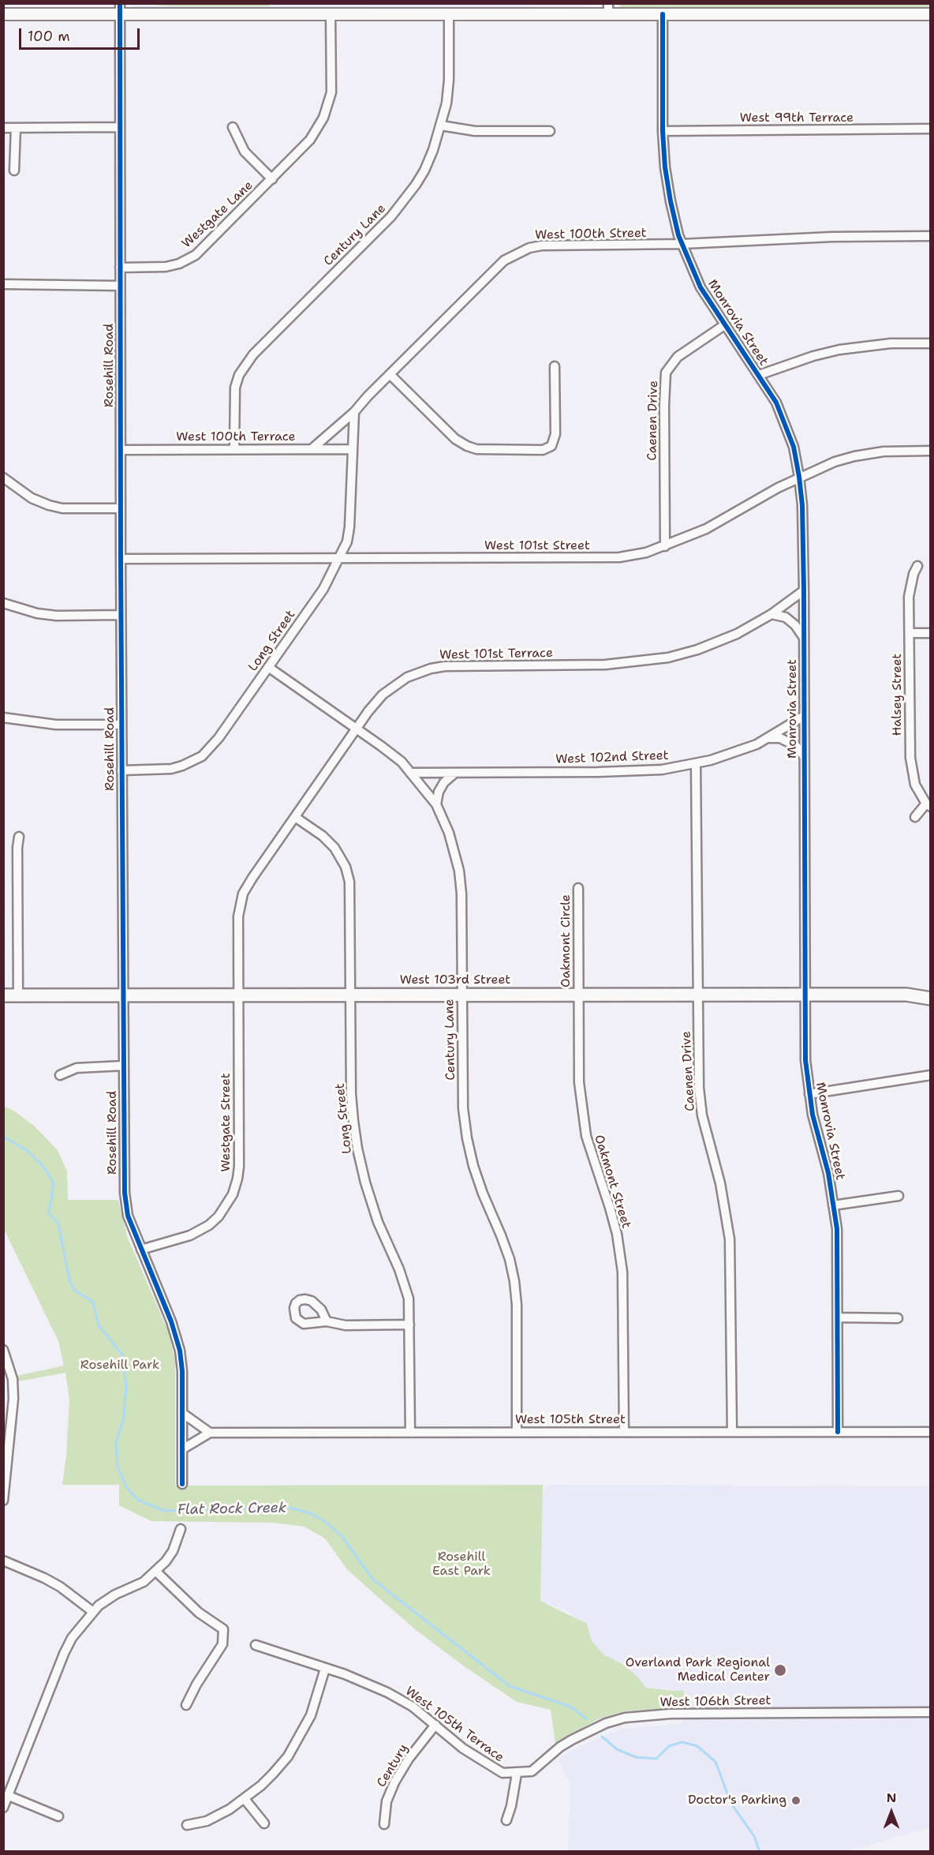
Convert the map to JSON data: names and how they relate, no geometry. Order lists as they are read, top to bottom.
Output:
{
  "streets": {
    "main road": ["West 103rd Street"],
    "street": [
      "West 99th Terrace",
      "Westgate Lane",
      "West 100th Street",
      "Century Lane",
      "Monrovia Street",
      "Rosehill Road",
      "Caenen Drive",
      "West 100th Terrace",
      "West 101st Street",
      "Long Street",
      "West 101st Terrace",
      "Halsey Street",
      "West 102nd Street",
      "Oakmont Circle",
      "Westgate Street",
      "Oakmont Street",
      "West 105th Street",
      "West 106th Street",
      "West 105th Terrace",
      "Century"
    ]
  },
  "crossings": [
    ["West 99th Terrace", "Monrovia Street"],
    ["Westgate Lane", "Rosehill Road"],
    ["West 100th Street", "Monrovia Street"],
    ["West 100th Street", "West 100th Terrace"],
    ["Century Lane", "West 100th Terrace"],
    ["Century Lane", "Long Street"],
    ["Century Lane", "West 101st Terrace"],
    ["Century Lane", "West 102nd Street"],
    ["Century Lane", "West 103rd Street"],
    ["Century Lane", "West 105th Street"],
    ["Monrovia Street", "Caenen Drive"],
    ["Monrovia Street", "West 101st Street"],
    ["Monrovia Street", "West 101st Terrace"],
    ["Monrovia Street", "West 102nd Street"],
    ["Monrovia Street", "West 103rd Street"],
    ["Monrovia Street", "West 105th Street"],
    ["Rosehill Road", "West 100th Terrace"],
    ["Rosehill Road", "West 101st Street"],
    ["Rosehill Road", "Long Street"],
    ["Rosehill Road", "West 103rd Street"],
    ["Rosehill Road", "Westgate Street"],
    ["Caenen Drive", "West 101st Street"],
    ["Caenen Drive", "West 102nd Street"],
    ["Caenen Drive", "West 103rd Street"],
    ["Caenen Drive", "West 105th Street"],
    ["West 100th Terrace", "Long Street"],
    ["West 101st Street", "Long Street"],
    ["Long Street", "West 101st Terrace"],
    ["Long Street", "West 103rd Street"],
    ["Long Street", "West 105th Street"],
    ["West 101st Terrace", "West 103rd Street"],
    ["West 101st Terrace", "Westgate Street"],
    ["Oakmont Circle", "West 103rd Street"],
    ["Oakmont Circle", "Oakmont Street"],
    ["West 103rd Street", "Westgate Street"],
    ["West 103rd Street", "Oakmont Street"],
    ["Oakmont Street", "West 105th Street"],
    ["West 106th Street", "West 105th Terrace"],
    ["West 105th Terrace", "Century"]
  ],
  "water": ["Flat Rock Creek"],
  "parks": ["Rosehill Park", "Rosehill East Park"],
  "places": ["Overland Park Regional Medical Center", "Doctor's Parking"],
  "scale_bar": "100 m",
  "north": "top"
}
